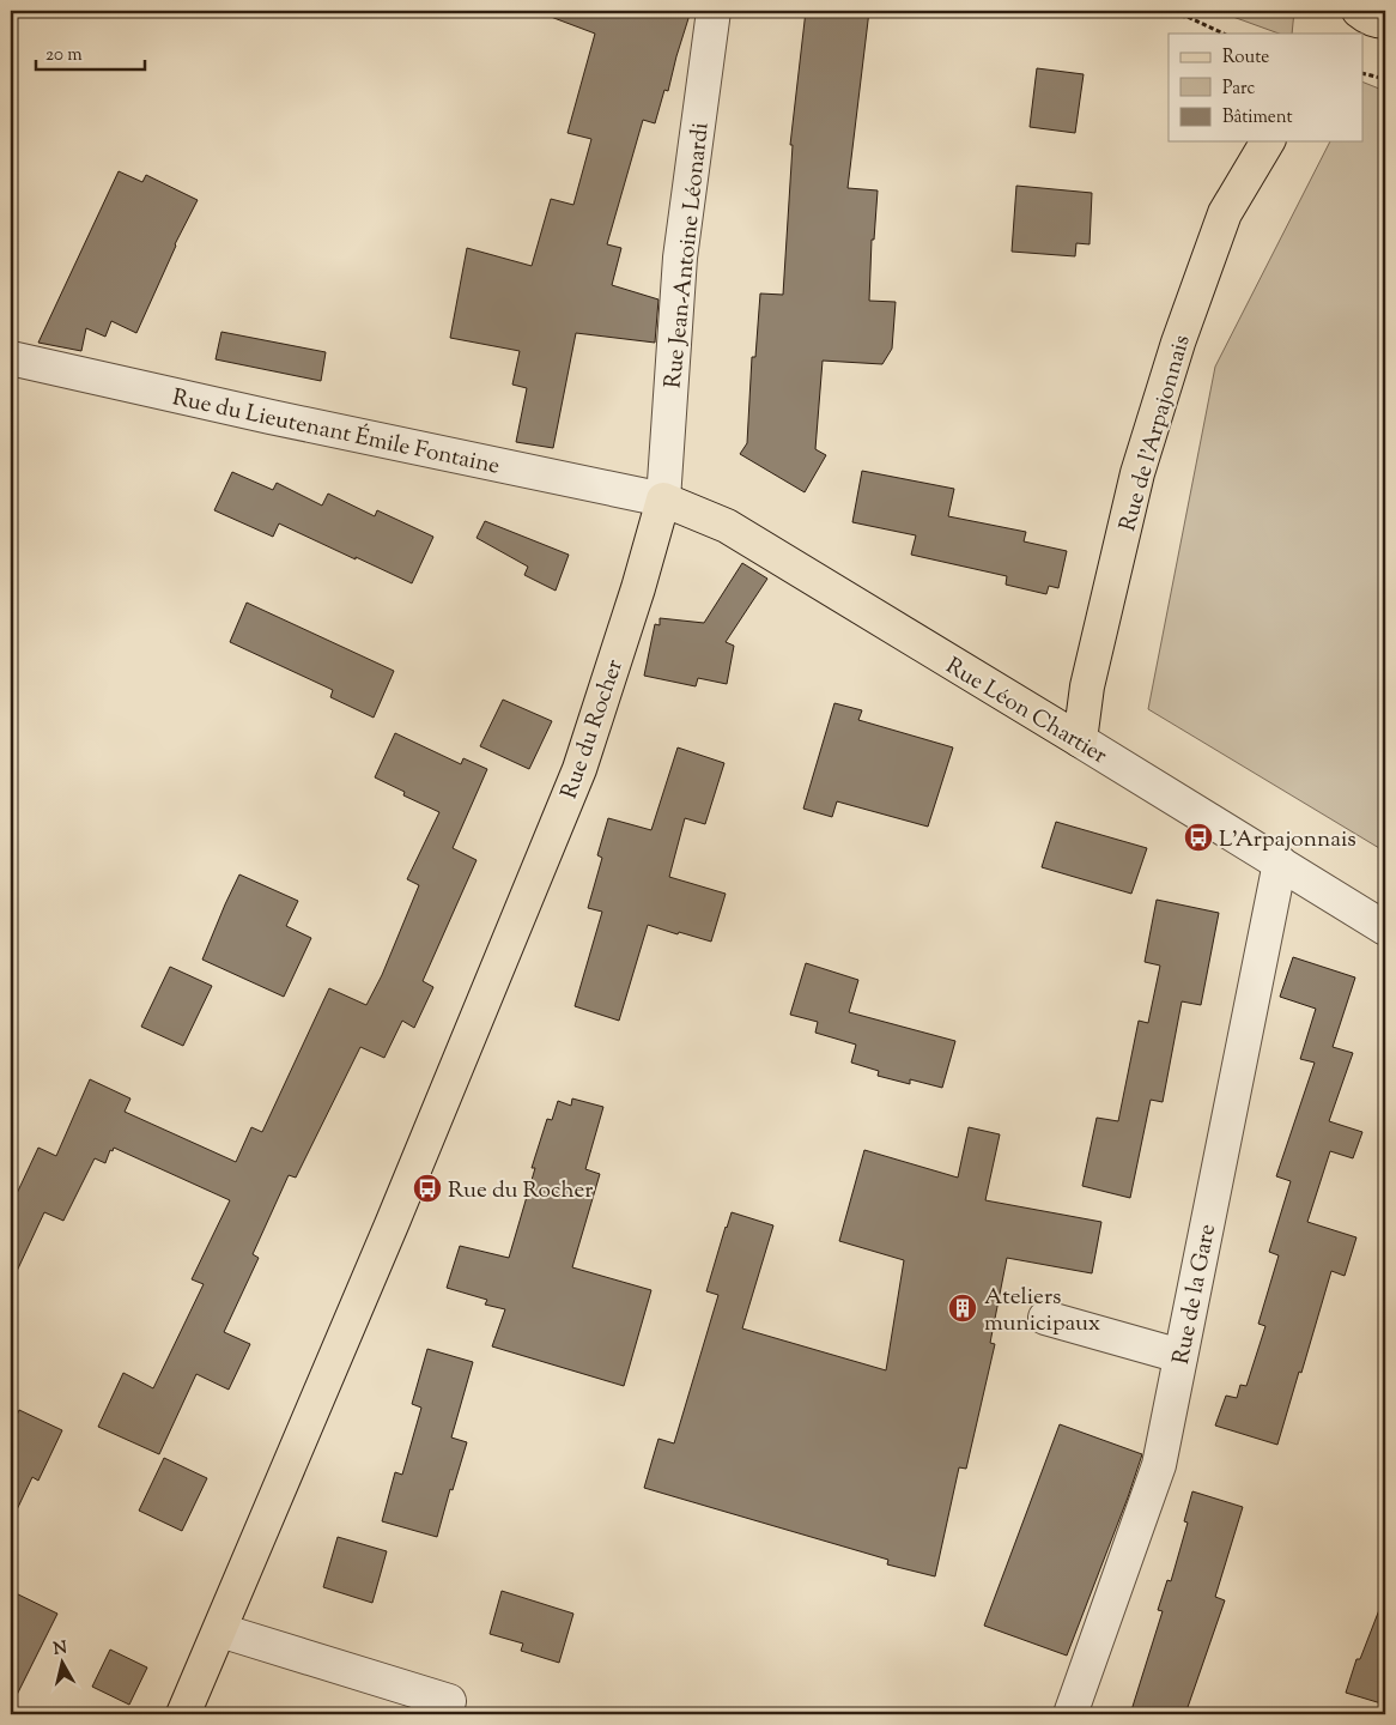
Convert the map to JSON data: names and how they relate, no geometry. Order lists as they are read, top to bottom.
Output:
{
  "streets": {
    "main road": ["Rue de l'Arpajonnais", "Rue Léon Chartier", "Rue du Rocher"],
    "street": ["Rue Jean-Antoine Léonardi", "Rue du Lieutenant Émile Fontaine", "Rue de la Gare"]
  },
  "crossings": [
    ["Rue Jean-Antoine Léonardi", "Rue du Lieutenant Émile Fontaine"],
    ["Rue Jean-Antoine Léonardi", "Rue Léon Chartier"],
    ["Rue Jean-Antoine Léonardi", "Rue du Rocher"],
    ["Rue du Lieutenant Émile Fontaine", "Rue Léon Chartier"],
    ["Rue du Lieutenant Émile Fontaine", "Rue du Rocher"],
    ["Rue de l'Arpajonnais", "Rue Léon Chartier"],
    ["Rue Léon Chartier", "Rue du Rocher"],
    ["Rue Léon Chartier", "Rue de la Gare"]
  ],
  "places": {
    "bus stop": ["L'Arpajonnais", "Rue du Rocher"],
    "building": ["Ateliers municipaux"]
  },
  "legend": ["Route", "Parc", "Bâtiment"],
  "scale_bar": "20 m",
  "north": "top"
}
